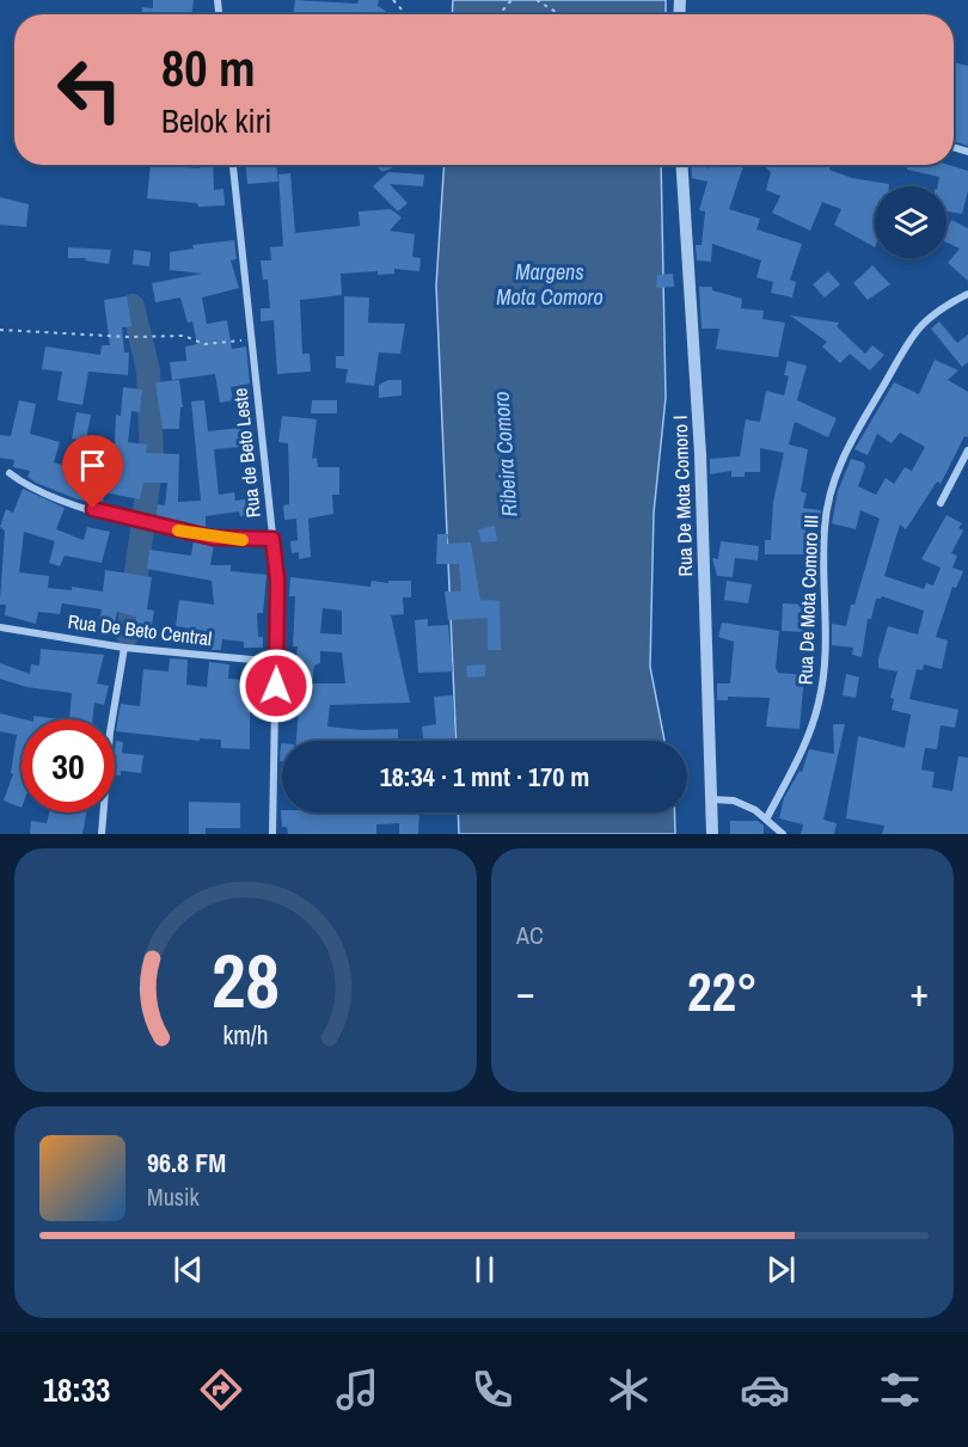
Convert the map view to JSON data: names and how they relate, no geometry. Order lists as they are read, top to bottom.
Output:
{
  "streets": {
    "street": [
      "Rua de Beto Leste",
      "Rua De Mota Comoro I",
      "Rua De Mota Comoro III",
      "Rua De Beto Central"
    ]
  },
  "crossings": [
    ["Rua de Beto Leste", "Rua De Beto Central"]
  ],
  "water": ["Margens Mota Comoro", "Ribeira Comoro"],
  "page": {
    "turn": ["80 m", "Belok kiri"],
    "limit": "30",
    "trip": "18:34 · 1 mnt · 170 m",
    "tile": "AC",
    "heat": ["−", "22°", "+"],
    "song": ["96.8 FM", "Musik"],
    "tabs": "18:33",
    "gauge": ["28", "km/h"]
  }
}
